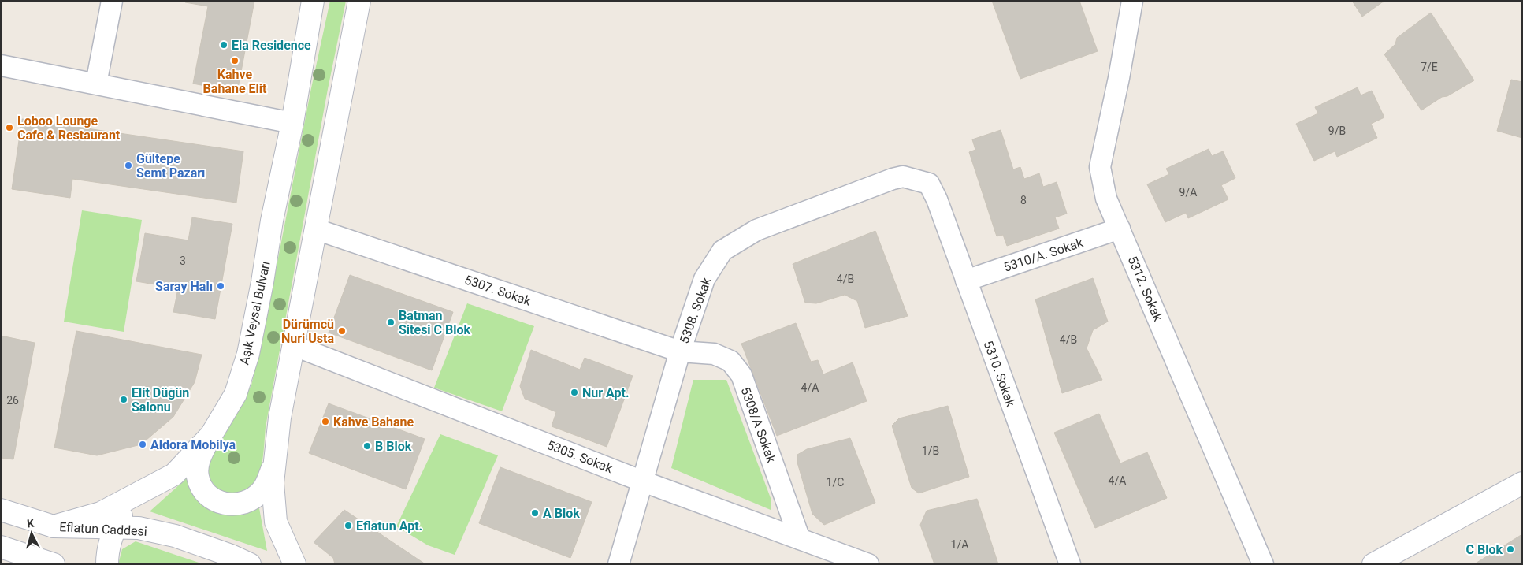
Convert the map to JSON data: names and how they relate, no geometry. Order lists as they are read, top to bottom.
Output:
{
  "streets": {
    "main road": ["Aşık Veysal Bulvarı", "Eflatun Caddesi"],
    "street": [
      "5310/A. Sokak",
      "5312. Sokak",
      "5307. Sokak",
      "5308. Sokak",
      "5310. Sokak",
      "5308/A Sokak",
      "5305. Sokak"
    ]
  },
  "crossings": [
    ["5310/A. Sokak", "5312. Sokak"],
    ["5310/A. Sokak", "5310. Sokak"],
    ["5307. Sokak", "5308. Sokak"],
    ["5307. Sokak", "5308/A Sokak"],
    ["5308. Sokak", "5310. Sokak"],
    ["5308. Sokak", "5308/A Sokak"],
    ["5308. Sokak", "5305. Sokak"],
    ["Aşık Veysal Bulvarı", "Eflatun Caddesi"],
    ["5308/A Sokak", "5305. Sokak"]
  ],
  "places": [
    "Ela Residence",
    "Kahve Bahane Elit",
    "Loboo Lounge Cafe & Restaurant",
    "Gültepe Semt Pazarı",
    "Saray Halı",
    "Batman Sitesi C Blok",
    "Dürümcü Nuri Usta",
    "Nur Apt.",
    "Elit Düğün Salonu",
    "Kahve Bahane",
    "Aldora Mobilya",
    "B Blok",
    "A Blok",
    "Eflatun Apt.",
    "C Blok"
  ],
  "house_numbers": [
    "7/E",
    "9/B",
    "9/A",
    "8",
    "3",
    "4/B",
    "4/B",
    "4/A",
    "26",
    "1/B",
    "4/A",
    "1/C",
    "1/A"
  ],
  "north": "top"
}
